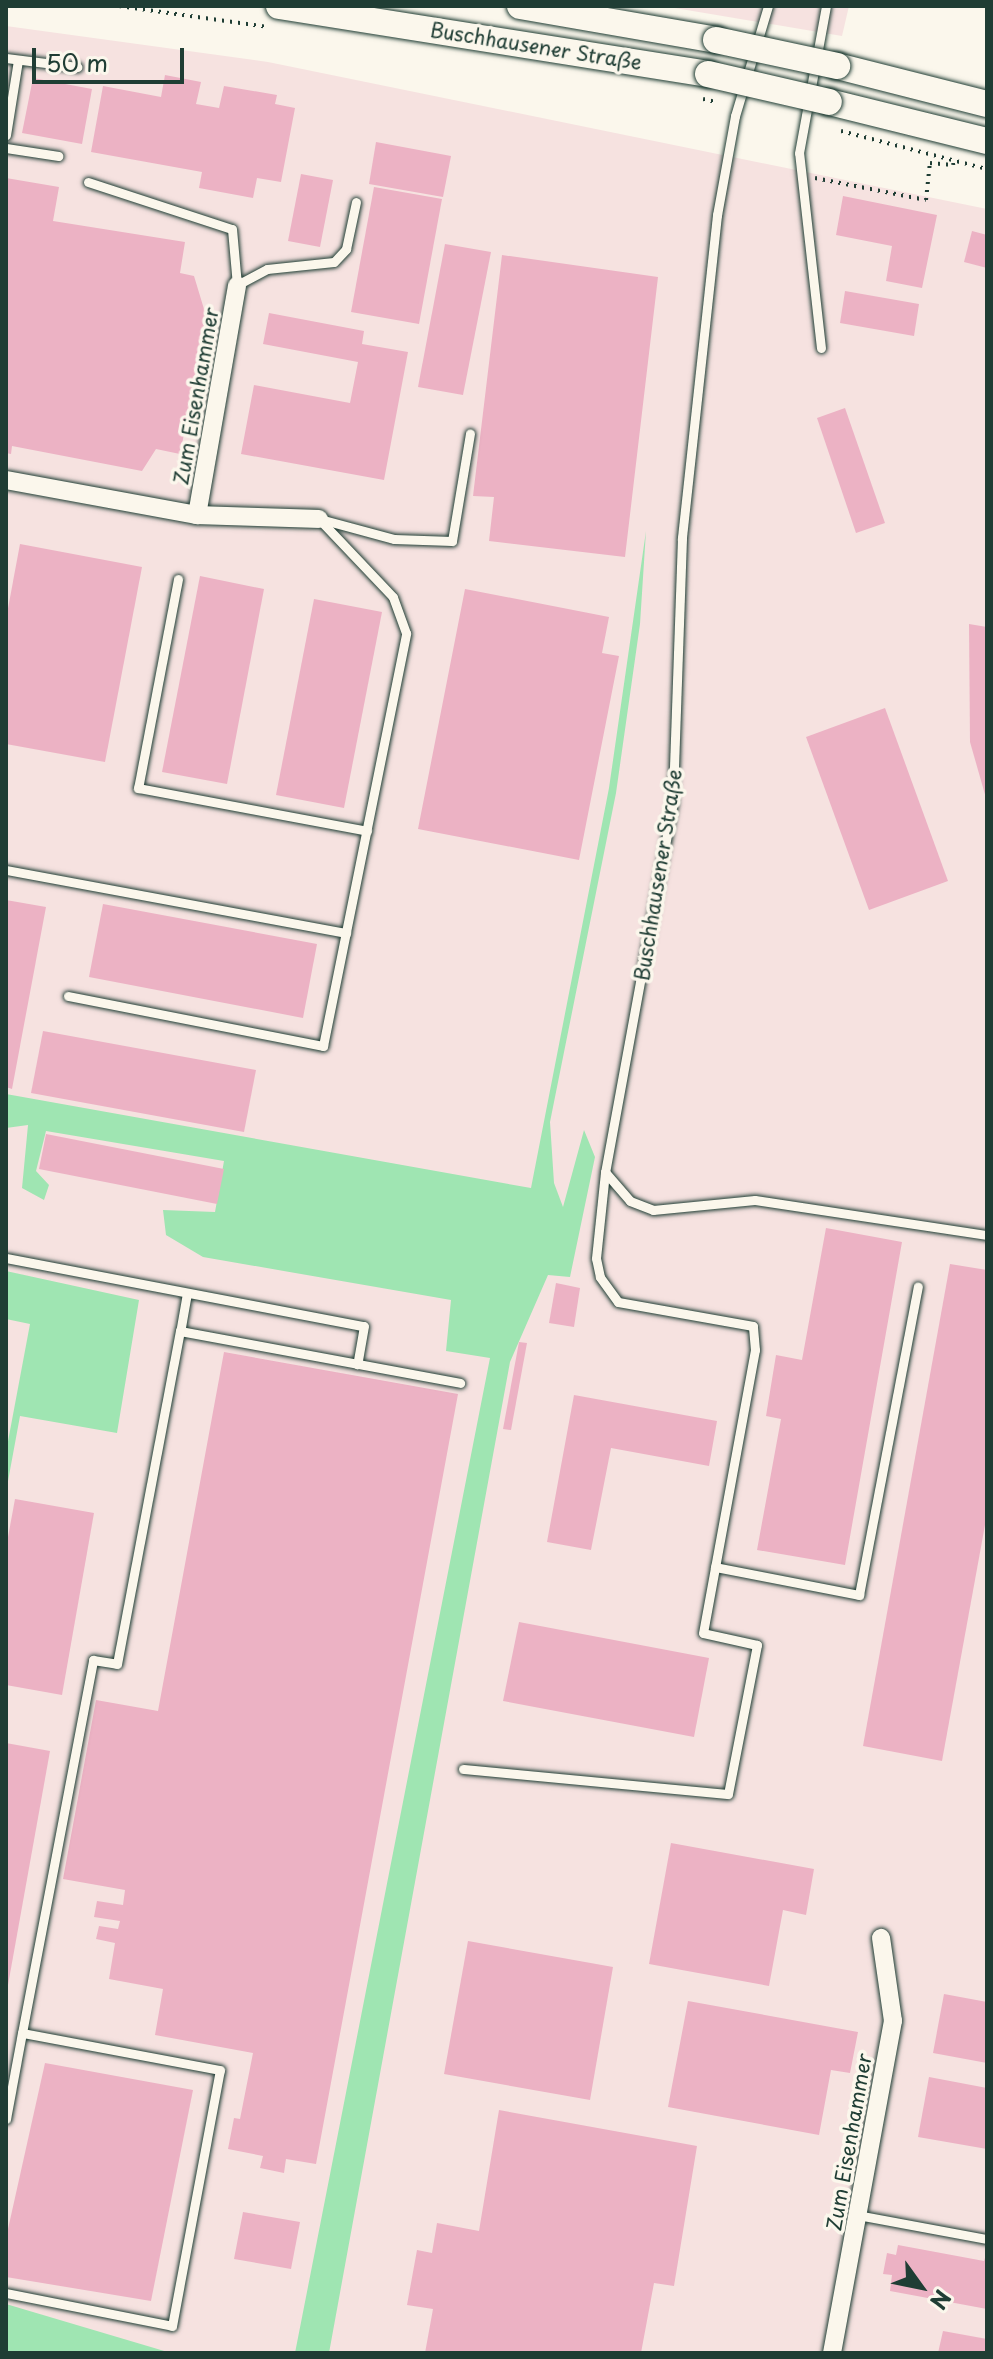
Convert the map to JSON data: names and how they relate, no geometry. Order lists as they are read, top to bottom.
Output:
{
  "streets": {
    "main road": ["Buschhausener Straße"],
    "street": ["Zum Eisenhammer"]
  },
  "scale_bar": "50 m",
  "north": "bottom right"
}
